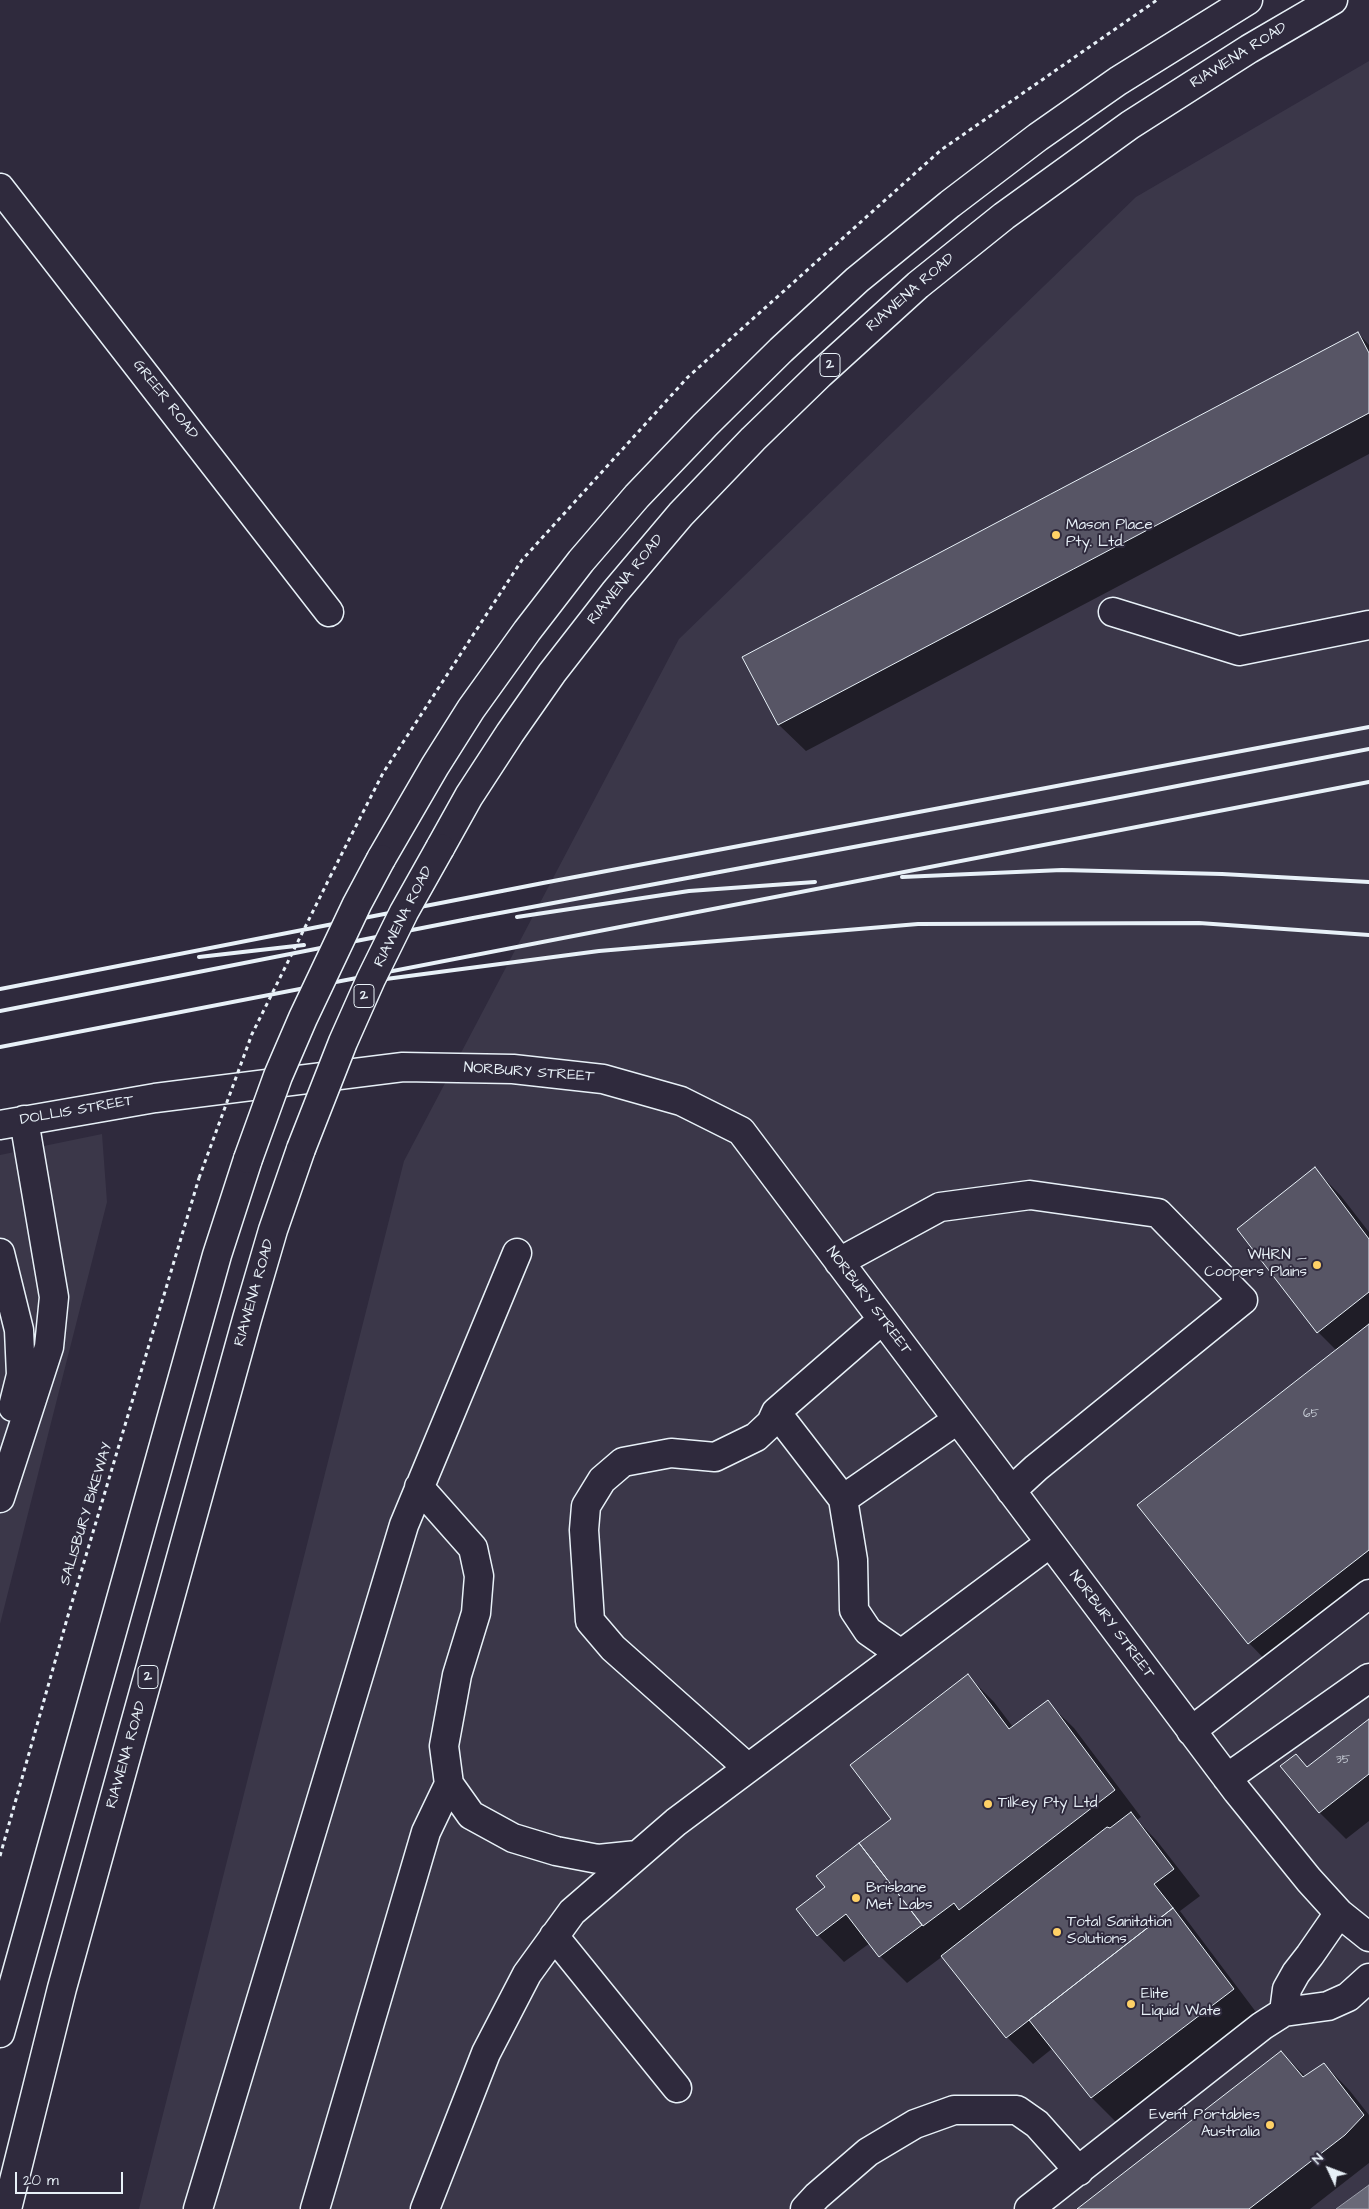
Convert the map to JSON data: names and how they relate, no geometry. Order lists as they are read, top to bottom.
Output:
{
  "streets": {
    "main road": [
      "RIAWENA ROAD",
      "2",
      "GREER ROAD",
      "NORBURY STREET",
      "DOLLIS STREET"
    ],
    "path": ["SALISBURY BIKEWAY"]
  },
  "crossings": [
    ["NORBURY STREET", "DOLLIS STREET"]
  ],
  "places": [
    "Mason Place Pty. Ltd.",
    "WHRN _ Coopers Plains",
    "Tilkey Pty Ltd",
    "Brisbane Met Labs",
    "Total Sanitation Solutions",
    "Elite Liquid Wate",
    "Event Portables Australia"
  ],
  "house_numbers": ["65", "35"],
  "scale_bar": "20 m",
  "north": "top left"
}
